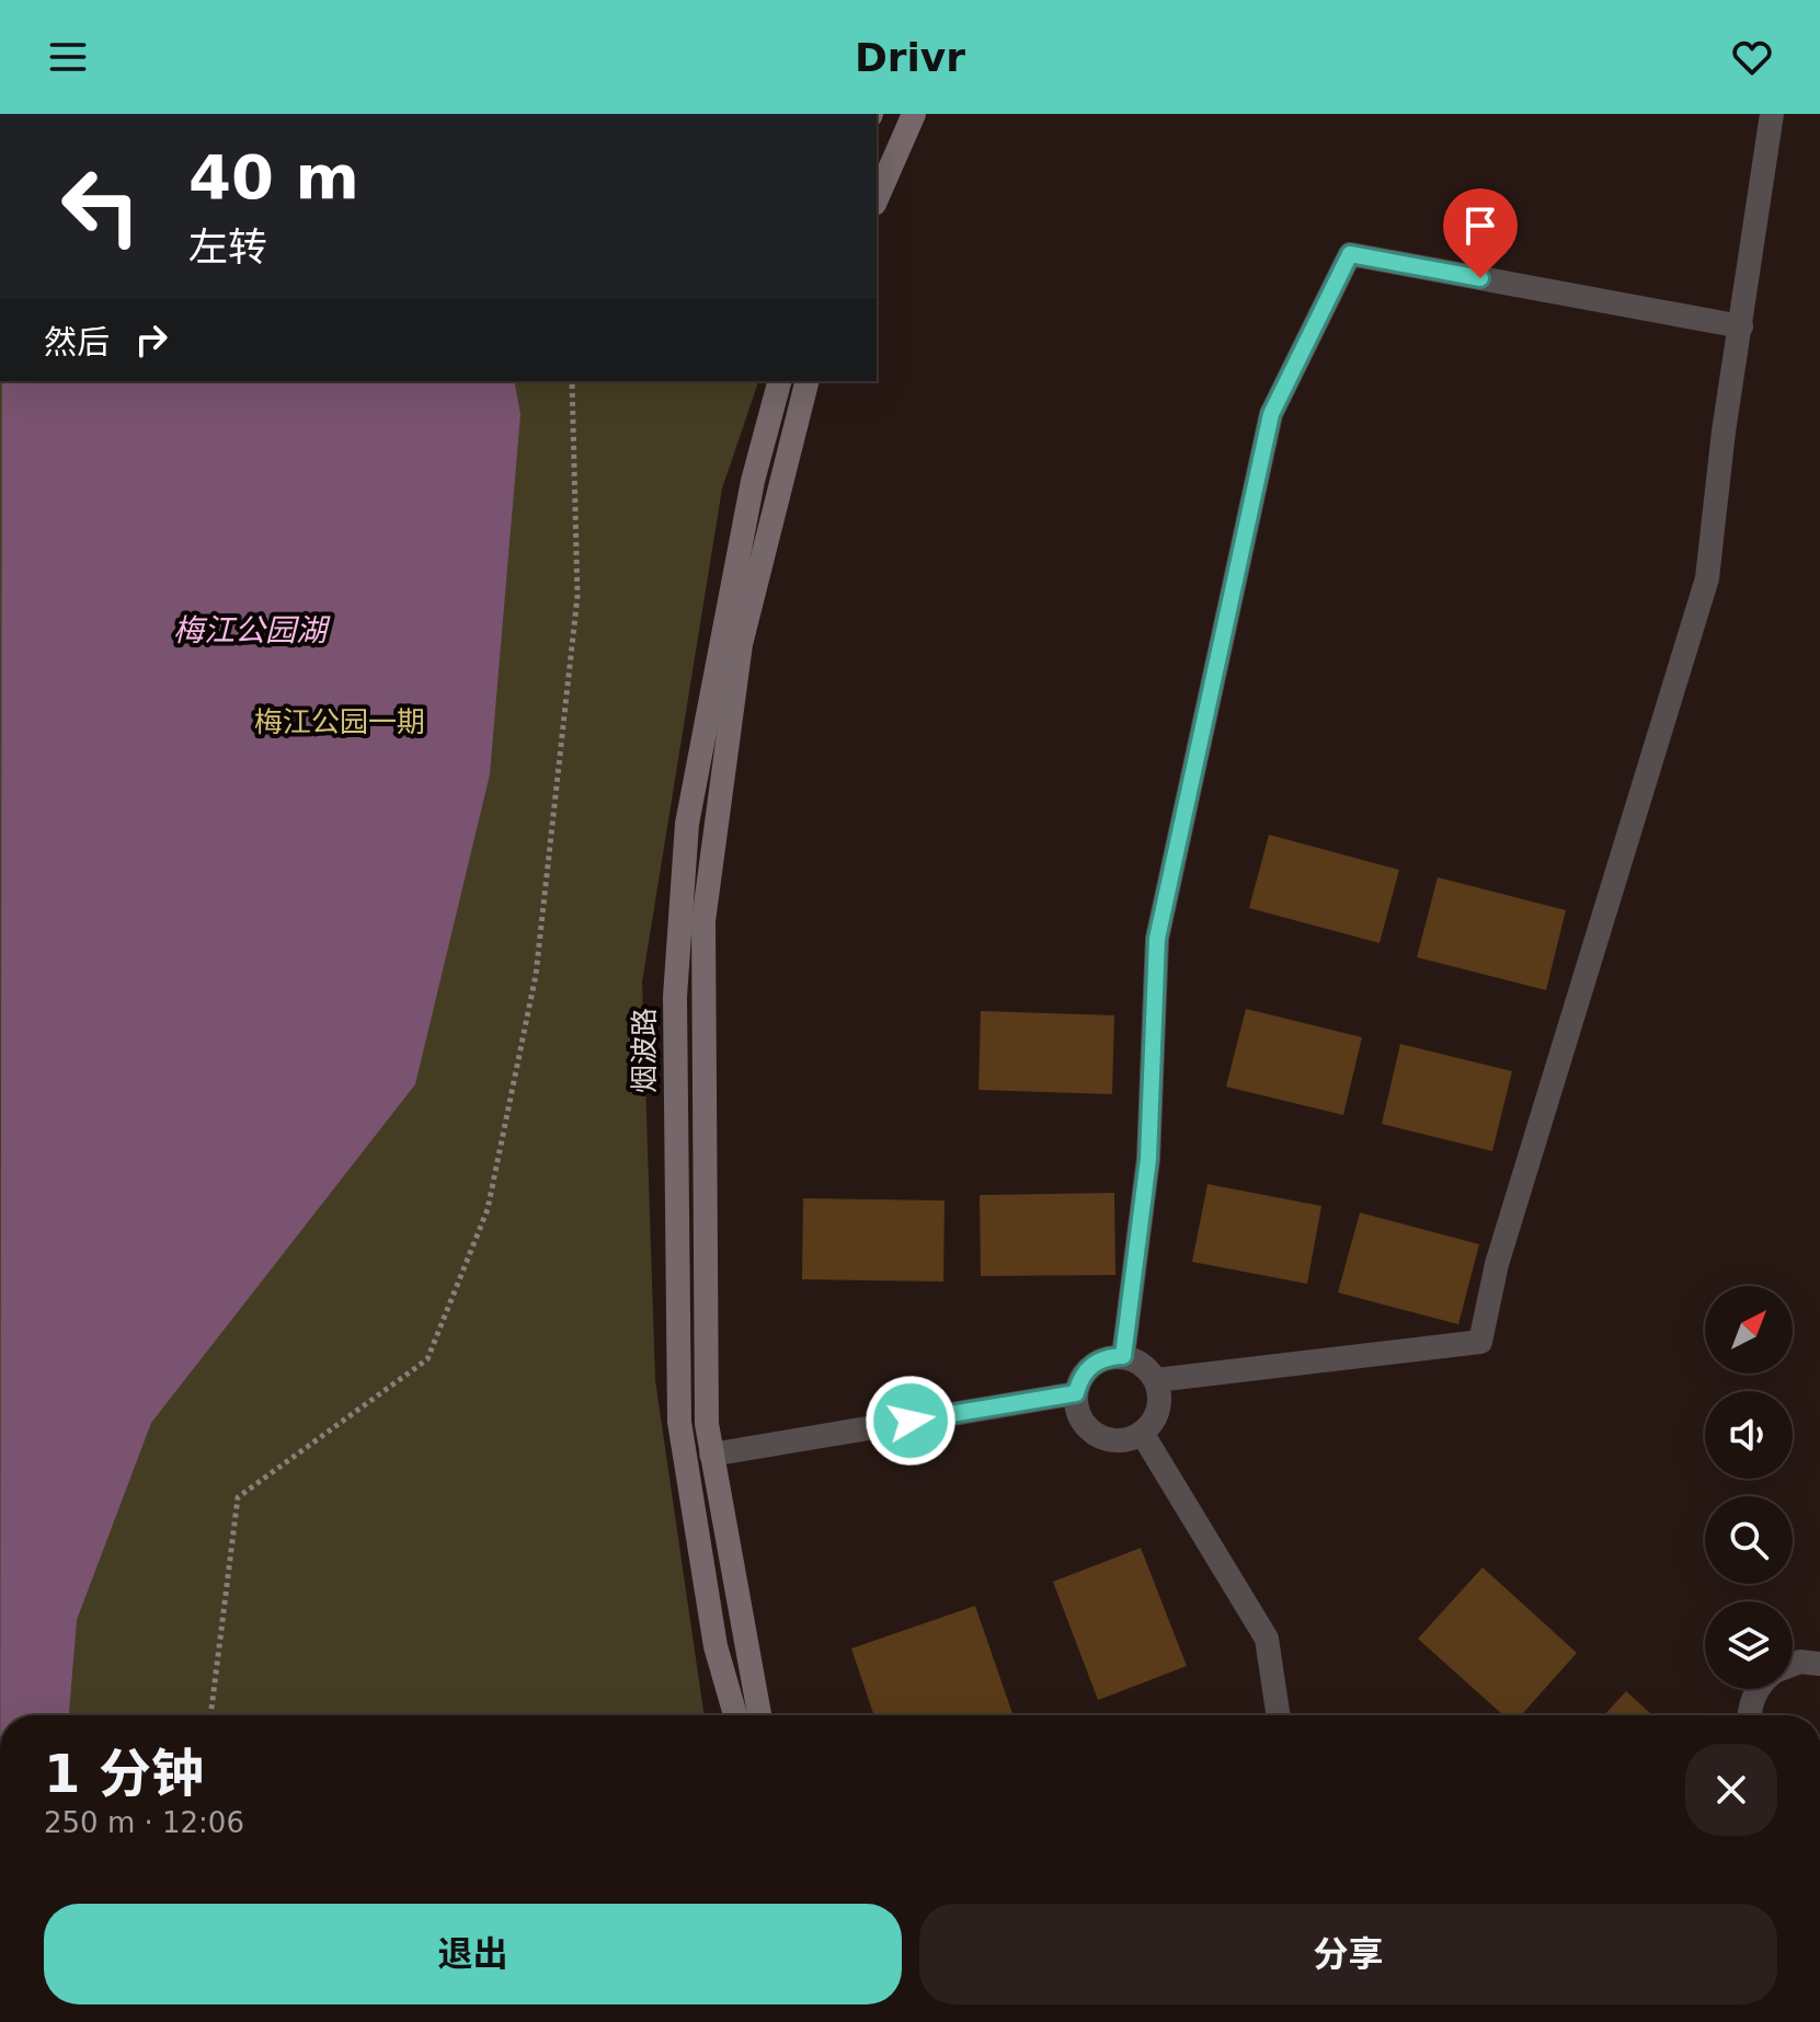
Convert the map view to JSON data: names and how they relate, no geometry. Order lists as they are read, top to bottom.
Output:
{
  "streets": {
    "main road": ["烟波路"]
  },
  "water": ["梅江公园湖"],
  "parks": ["梅江公园一期"],
  "north": "top right",
  "page": {
    "header": "Drivr",
    "turn": ["40 m", "左转"],
    "then": "然后",
    "heading": ["1 分钟", "250 m · 12:06"],
    "buttons": ["退出", "分享"]
  }
}
